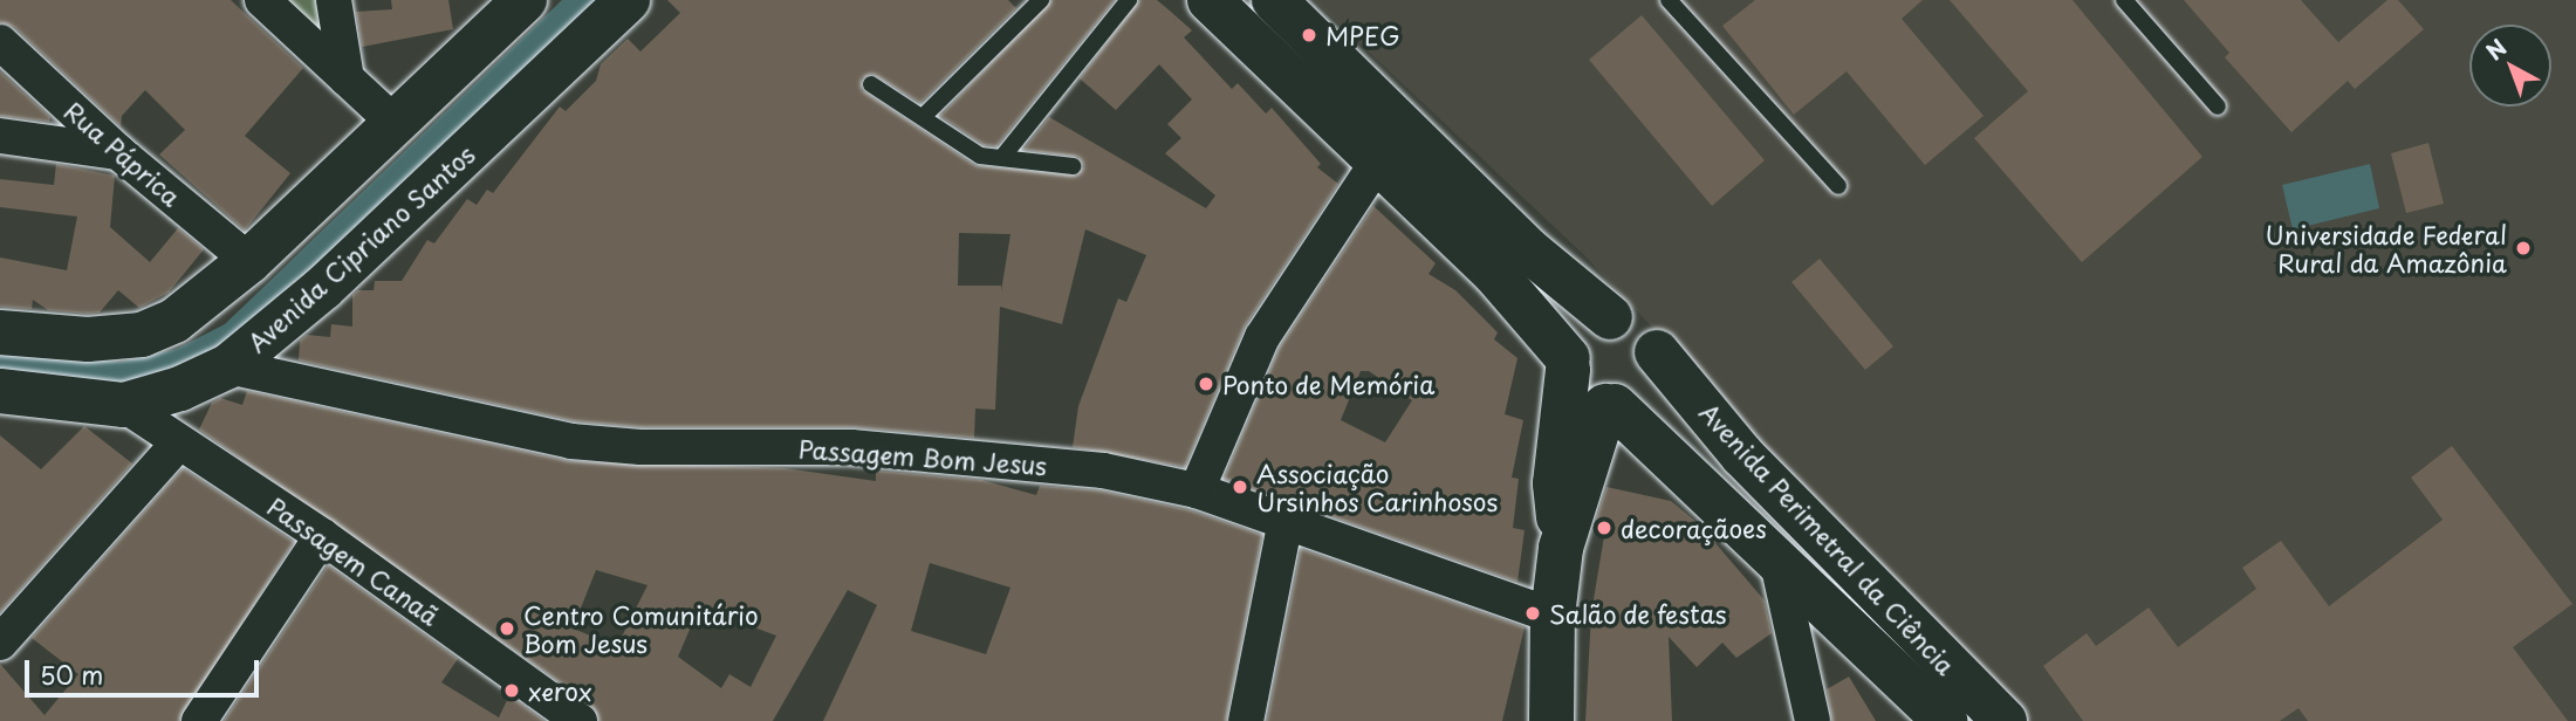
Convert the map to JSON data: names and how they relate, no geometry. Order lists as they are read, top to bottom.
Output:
{
  "streets": {
    "main road": ["Avenida Cipriano Santos", "Avenida Perimetral da Ciência"],
    "street": ["Rua Páprica", "Passagem Bom Jesus", "Passagem Canaã"]
  },
  "crossings": [
    ["Avenida Cipriano Santos", "Passagem Bom Jesus"],
    ["Avenida Cipriano Santos", "Passagem Canaã"]
  ],
  "places": [
    "MPEG",
    "Universidade Federal Rural da Amazônia",
    "Ponto de Memória",
    "Associação Ursinhos Carinhosos",
    "decoraçãoes",
    "Salão de festas",
    "Centro Comunitário Bom Jesus",
    "xerox"
  ],
  "scale_bar": "50 m",
  "north": "top left"
}
